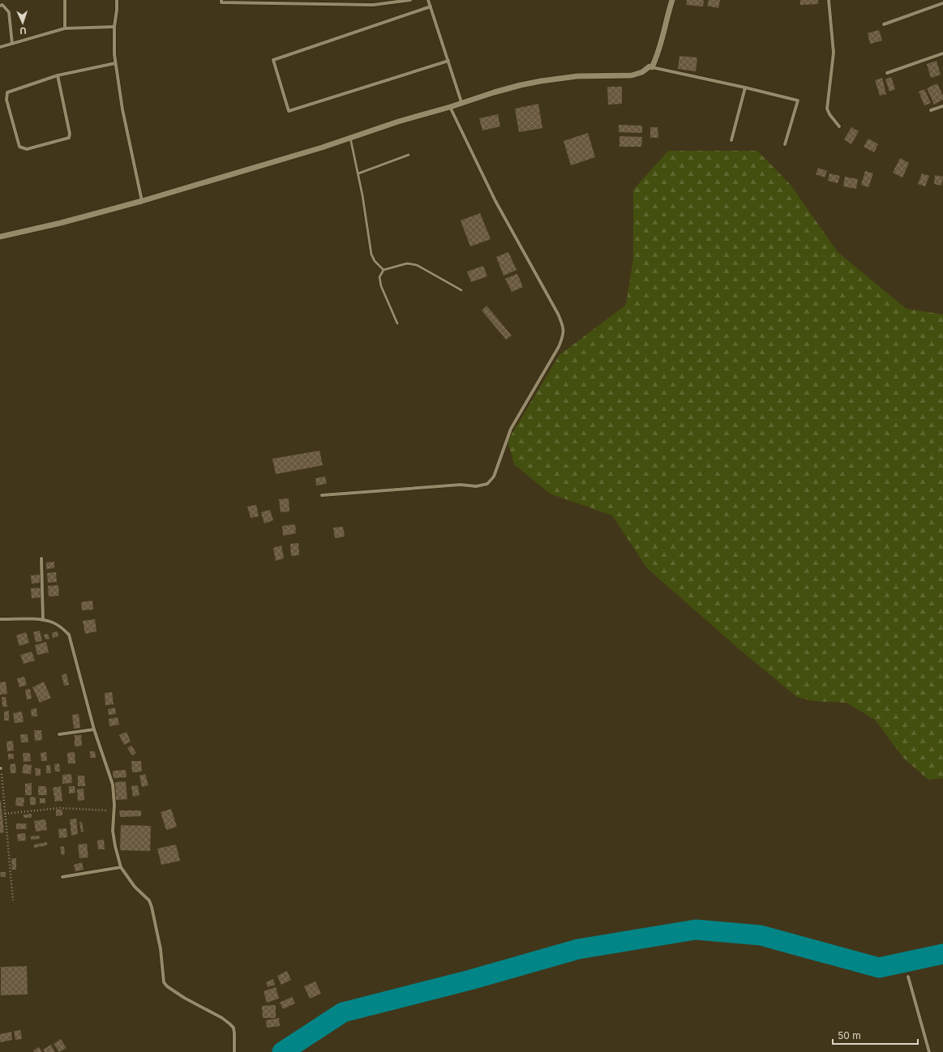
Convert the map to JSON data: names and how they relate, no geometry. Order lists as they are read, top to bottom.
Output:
{
  "scale_bar": "50 m",
  "north": "bottom"
}
